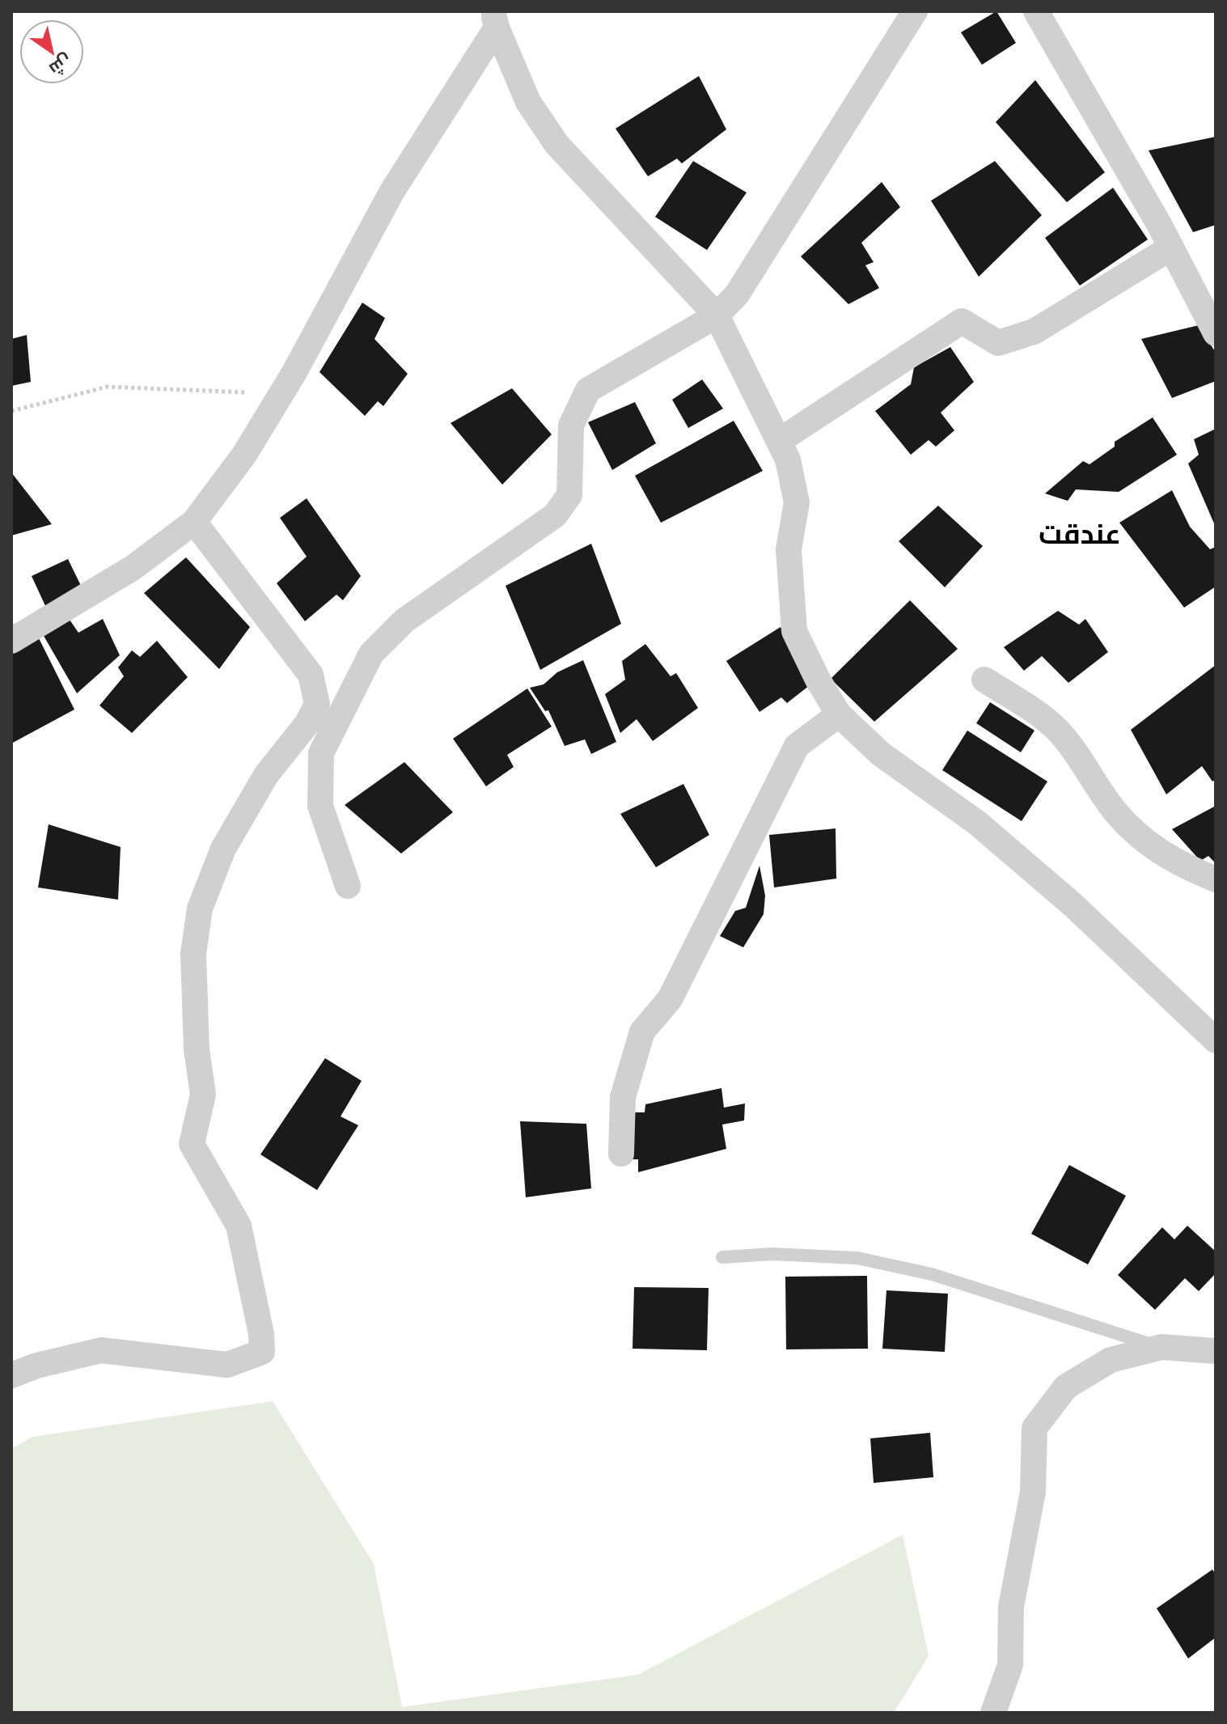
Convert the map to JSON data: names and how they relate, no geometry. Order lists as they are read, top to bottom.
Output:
{
  "districts": ["عندقت"],
  "north": "bottom right"
}
